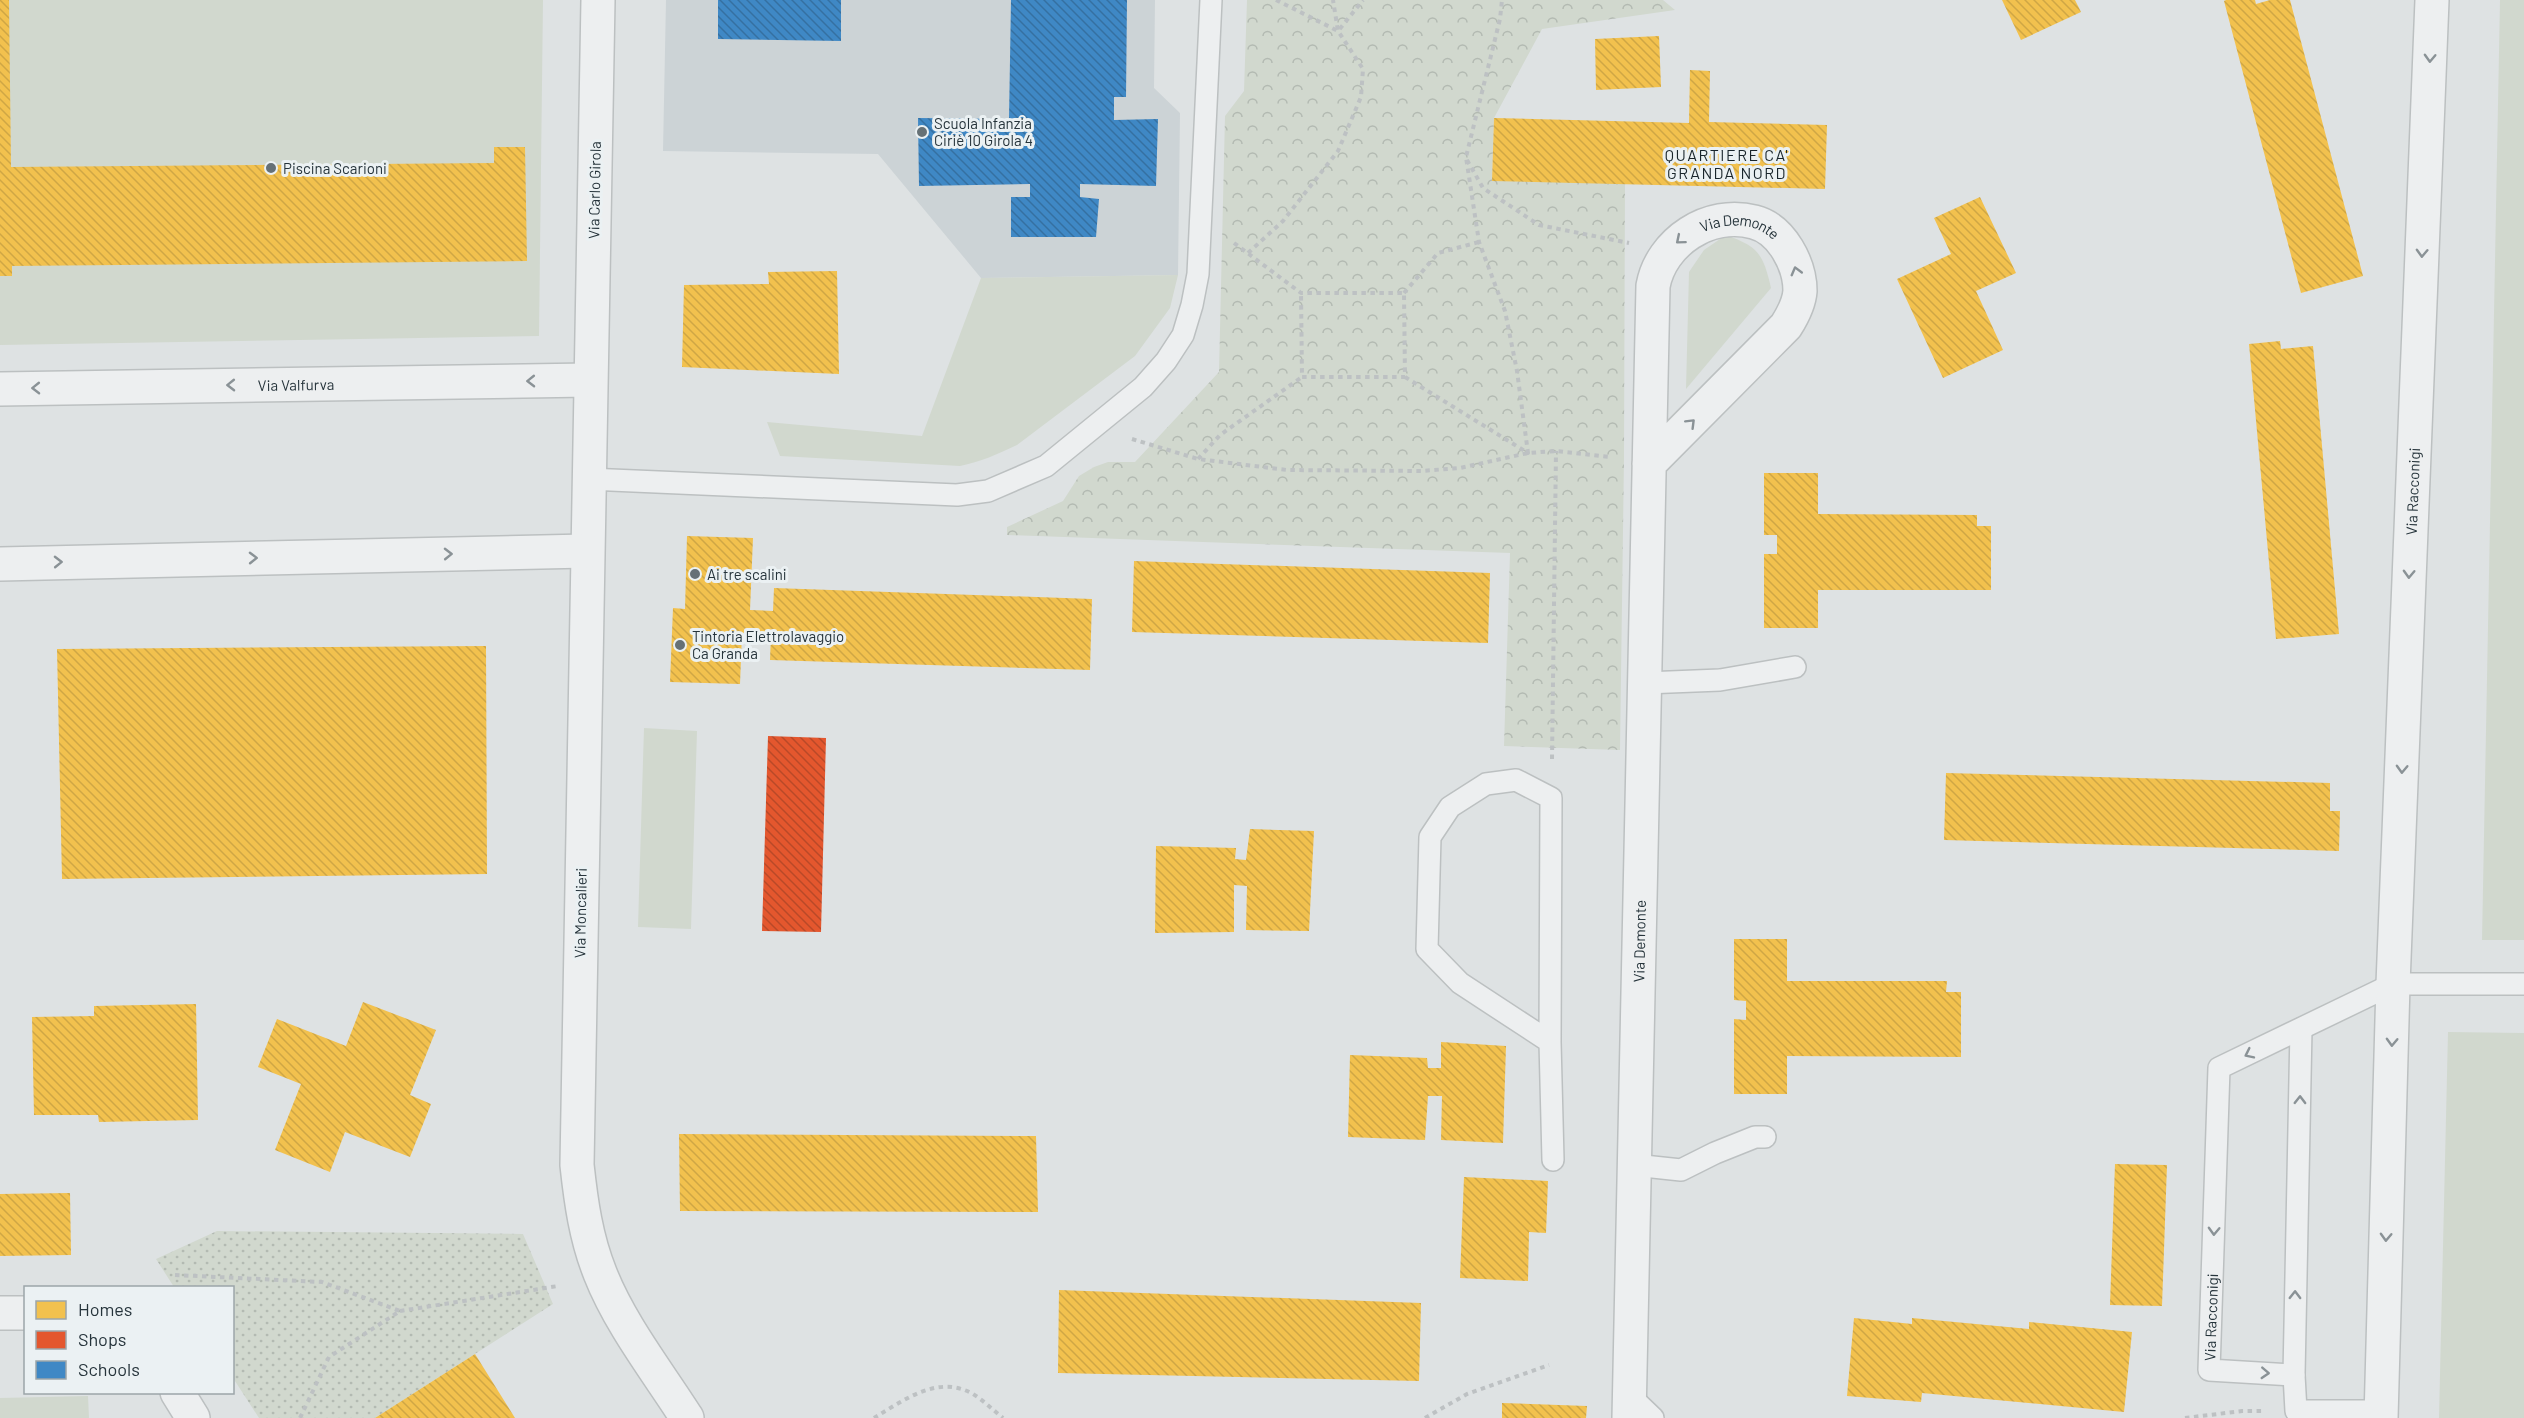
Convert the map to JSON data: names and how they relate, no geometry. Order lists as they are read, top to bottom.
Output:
{
  "streets": {
    "street": [
      "Via Carlo Girola",
      "Via Demonte",
      "Via Valfurva",
      "Via Racconigi",
      "Via Moncalieri"
    ]
  },
  "crossings": [
    ["Via Carlo Girola", "Via Valfurva"],
    ["Via Carlo Girola", "Via Moncalieri"],
    ["Via Valfurva", "Via Moncalieri"]
  ],
  "one_way": ["Via Racconigi"],
  "districts": ["QUARTIERE CA' GRANDA NORD"],
  "places": [
    "Scuola Infanzia Ciriè 10 Girola 4",
    "Piscina Scarioni",
    "Ai tre scalini",
    "Tintoria Elettrolavaggio Ca Granda"
  ],
  "legend": ["Homes", "Shops", "Schools"]
}
